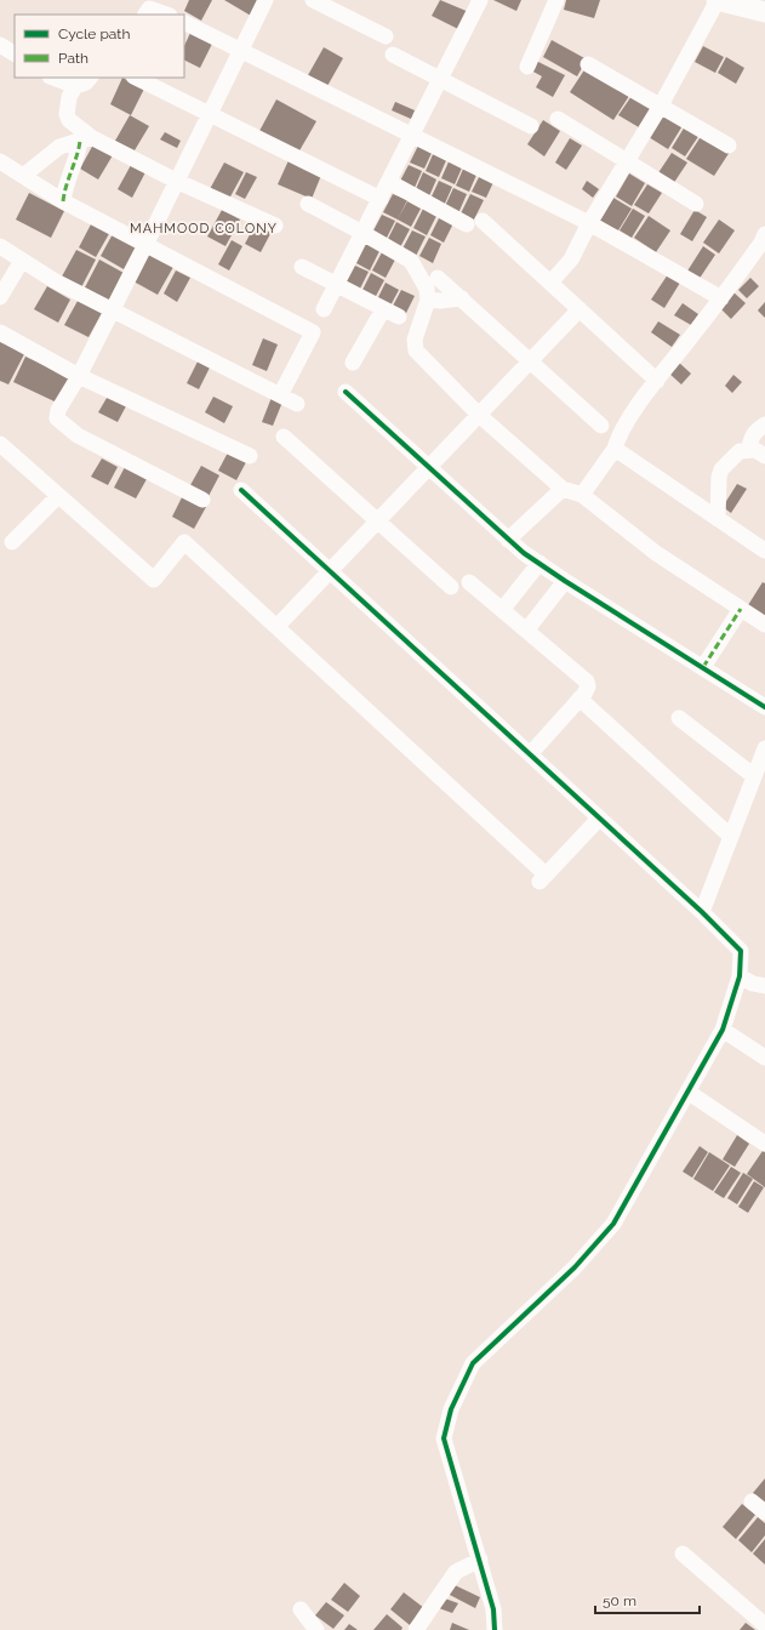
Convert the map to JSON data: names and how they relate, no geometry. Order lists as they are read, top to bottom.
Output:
{
  "districts": ["MAHMOOD COLONY"],
  "legend": ["Cycle path", "Path"],
  "scale_bar": "50 m"
}
